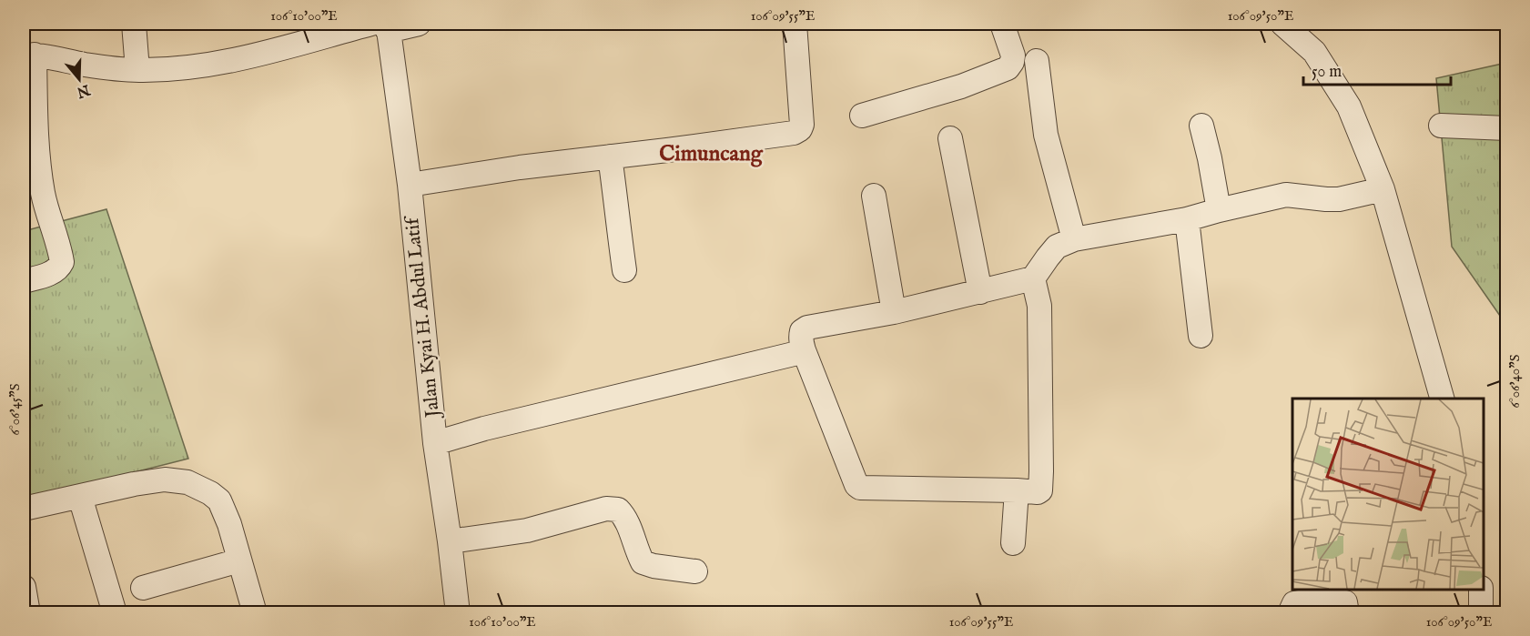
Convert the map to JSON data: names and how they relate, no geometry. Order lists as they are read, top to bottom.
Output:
{
  "streets": {
    "street": ["Jalan Kyai H. Abdul Latif"]
  },
  "districts": ["Cimuncang"],
  "scale_bar": "50 m",
  "north": "bottom",
  "coordinates": [
    "106°10'00\"E",
    "106°09'55\"E",
    "106°09'50\"E",
    "6°06'40\"S",
    "6°06'45\"S"
  ]
}
